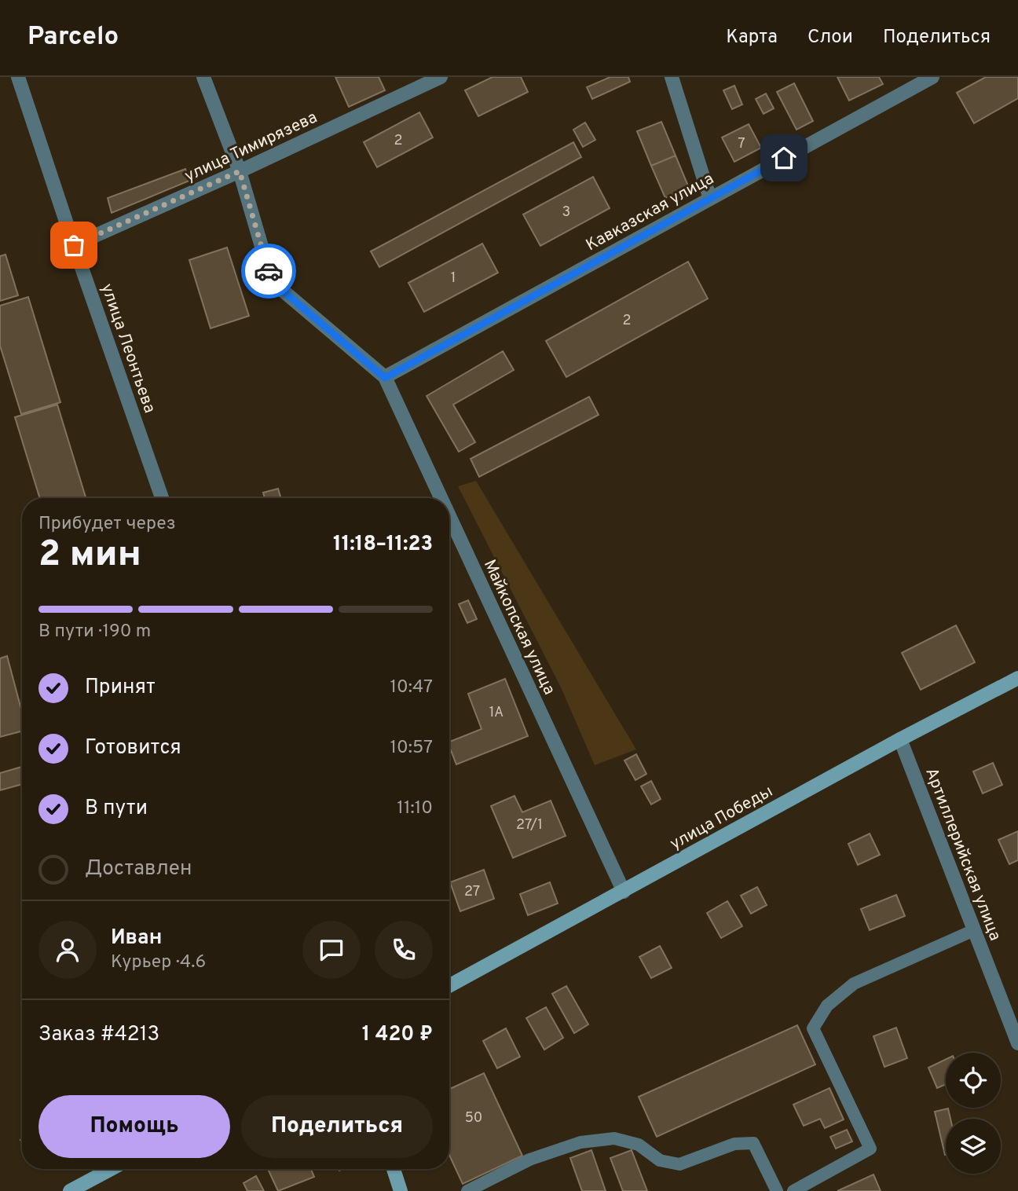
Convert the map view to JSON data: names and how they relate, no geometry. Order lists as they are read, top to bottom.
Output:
{
  "streets": {
    "street": [
      "улица Тимирязева",
      "Кавказская улица",
      "улица Леонтьева",
      "Майкопская улица",
      "улица Победы",
      "Артиллерийская улица"
    ]
  },
  "crossings": [
    ["улица Тимирязева", "улица Леонтьева"],
    ["Кавказская улица", "Майкопская улица"],
    ["Майкопская улица", "улица Победы"],
    ["улица Победы", "Артиллерийская улица"]
  ],
  "house_numbers": [
    "2",
    "7",
    "3",
    "1",
    "2",
    "1А",
    "27/1",
    "27",
    "50"
  ],
  "page": {
    "header": "Parcelo",
    "nav": ["Карта", "Слои", "Поделиться"],
    "heading": ["2 мин", "Прибудет через", "11:18–11:23"],
    "panel": [
      "Иван",
      "Курьер · 4.6",
      "Заказ #4213",
      "1 420 ₽"
    ],
    "bar": "В пути · 190 m",
    "list": [
      ["Принят", "10:47"],
      ["Готовится", "10:57"],
      ["В пути", "11:10"],
      "Доставлен"
    ],
    "buttons": ["Помощь", "Поделиться"]
  }
}
